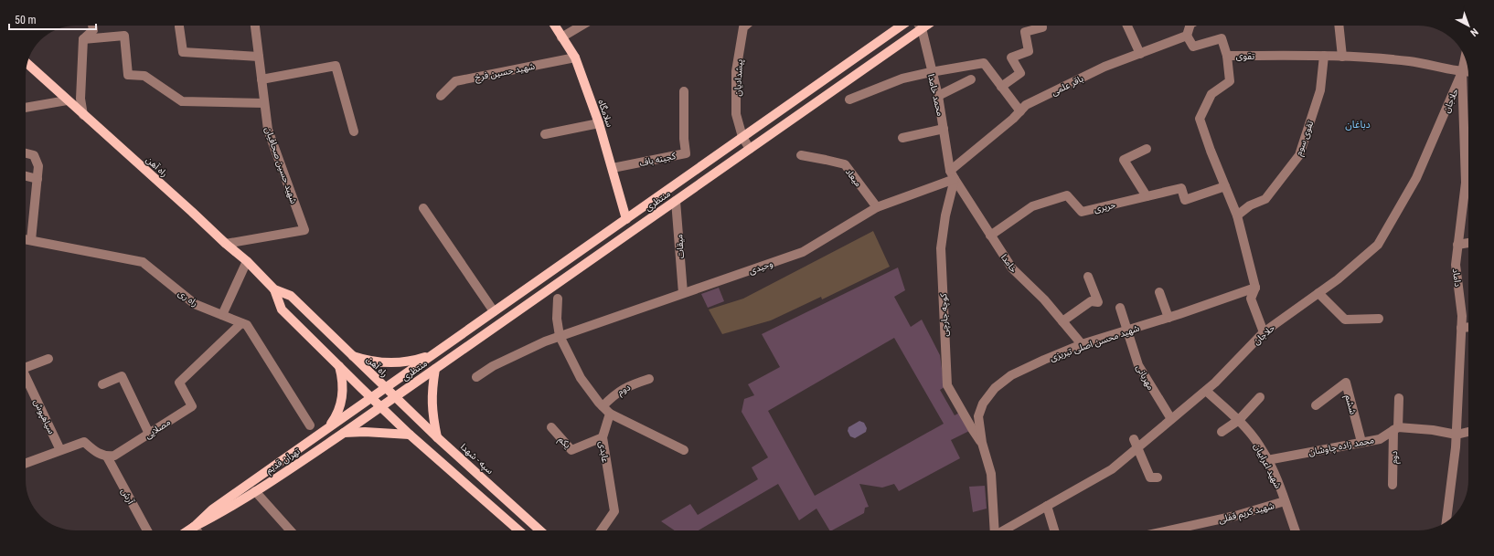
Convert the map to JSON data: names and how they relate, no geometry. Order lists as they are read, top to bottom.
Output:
{
  "streets": {
    "main road": [
      "سلامگاه",
      "راه آهن",
      "منتظری",
      "سپه - شهدا",
      "تهران قدیم"
    ],
    "street": [
      "تقوی",
      "شهید حسین فرخ",
      "پیشدادیان",
      "باقر علمی",
      "محمد خامدا",
      "حلاجان",
      "تقوی سوم",
      "کجینه باف",
      "شهید حسین صحافیان",
      "میعاد",
      "حریری",
      "میقات",
      "خامدا",
      "وحیدی",
      "داماد",
      "راه ری",
      "کوچه جارچی",
      "شهید محسن اصلی تبریزی",
      "مهربانی",
      "دوم",
      "ششم",
      "سیاهپوش",
      "مصلایی",
      "یکم",
      "محمد زاده چاوشان",
      "عابدی",
      "شهید اعرابیان",
      "آرش",
      "شهید کریم قفلی"
    ]
  },
  "crossings": [
    ["تقوی", "باقر علمی"],
    ["تقوی", "حلاجان"],
    ["تقوی", "تقوی سوم"],
    ["تقوی", "داماد"],
    ["شهید حسین فرخ", "سلامگاه"],
    ["پیشدادیان", "منتظری"],
    ["باقر علمی", "محمد خامدا"],
    ["باقر علمی", "خامدا"],
    ["باقر علمی", "وحیدی"],
    ["باقر علمی", "کوچه جارچی"],
    ["محمد خامدا", "خامدا"],
    ["محمد خامدا", "وحیدی"],
    ["محمد خامدا", "کوچه جارچی"],
    ["حلاجان", "داماد"],
    ["حلاجان", "مهربانی"],
    ["حلاجان", "شهید اعرابیان"],
    ["سلامگاه", "کجینه باف"],
    ["سلامگاه", "منتظری"],
    ["شهید حسین صحافیان", "راه آهن"],
    ["راه آهن", "منتظری"],
    ["راه آهن", "سپه - شهدا"],
    ["راه آهن", "تهران قدیم"],
    ["میعاد", "وحیدی"],
    ["منتظری", "میقات"],
    ["منتظری", "سپه - شهدا"],
    ["منتظری", "تهران قدیم"],
    ["حریری", "خامدا"],
    ["میقات", "وحیدی"],
    ["خامدا", "وحیدی"],
    ["خامدا", "کوچه جارچی"],
    ["خامدا", "شهید محسن اصلی تبریزی"],
    ["وحیدی", "کوچه جارچی"],
    ["راه ری", "مصلایی"],
    ["کوچه جارچی", "شهید محسن اصلی تبریزی"],
    ["شهید محسن اصلی تبریزی", "مهربانی"],
    ["دوم", "محمد زاده چاوشان"],
    ["ششم", "محمد زاده چاوشان"],
    ["مصلایی", "آرش"],
    ["یکم", "عابدی"],
    ["محمد زاده چاوشان", "شهید اعرابیان"],
    ["شهید اعرابیان", "شهید کریم قفلی"]
  ],
  "districts": ["دباغان"],
  "scale_bar": "50 m",
  "north": "bottom right"
}
